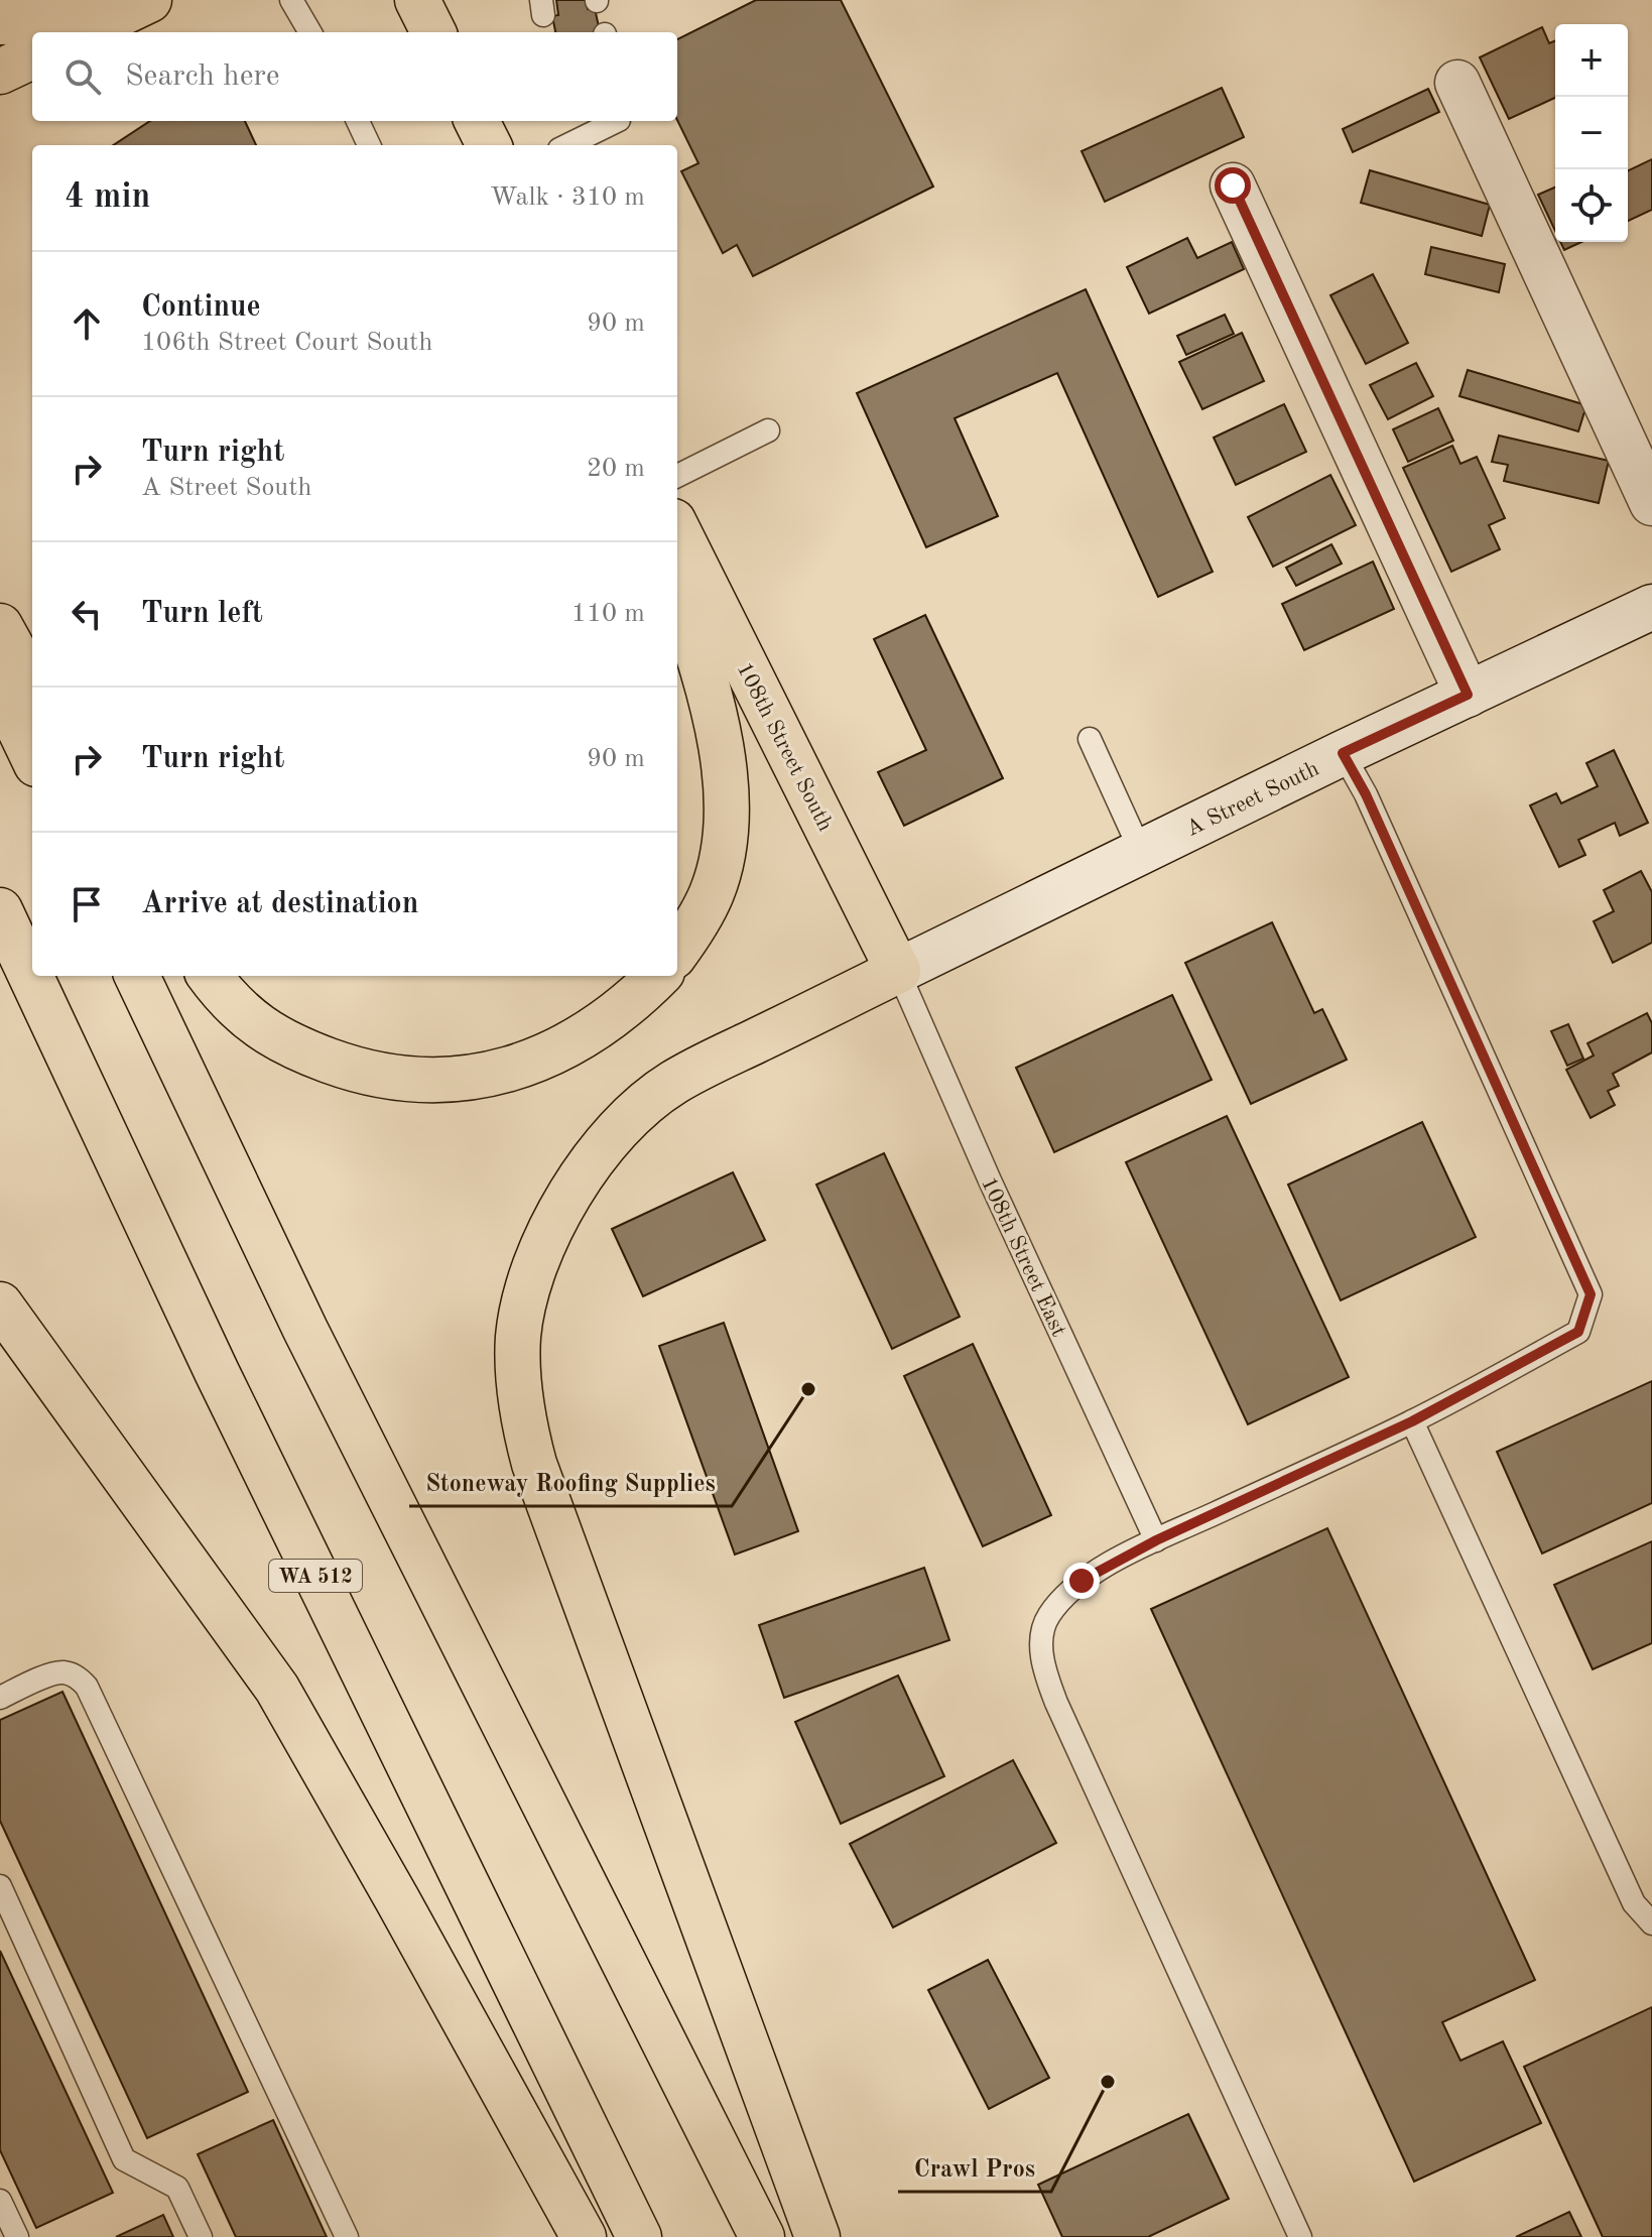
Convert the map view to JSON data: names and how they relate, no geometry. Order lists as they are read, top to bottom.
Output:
{
  "streets": {
    "main road": ["108th Street South", "WA 512"],
    "street": ["A Street South"],
    "lane": ["108th Street East"]
  },
  "crossings": [
    ["108th Street South", "A Street South"],
    ["108th Street South", "108th Street East"],
    ["A Street South", "108th Street East"]
  ],
  "places": ["Stoneway Roofing Supplies", "Crawl Pros"],
  "page": {
    "map_buttons": ["+", "−"],
    "search": "Search here",
    "heading": ["4 min", "Walk · 310 m"],
    "list": [
      ["Continue", "106th Street Court South", "90 m"],
      ["Turn right", "A Street South", "20 m"],
      ["Turn left", "110 m"],
      ["Turn right", "90 m"],
      "Arrive at destination"
    ]
  }
}
